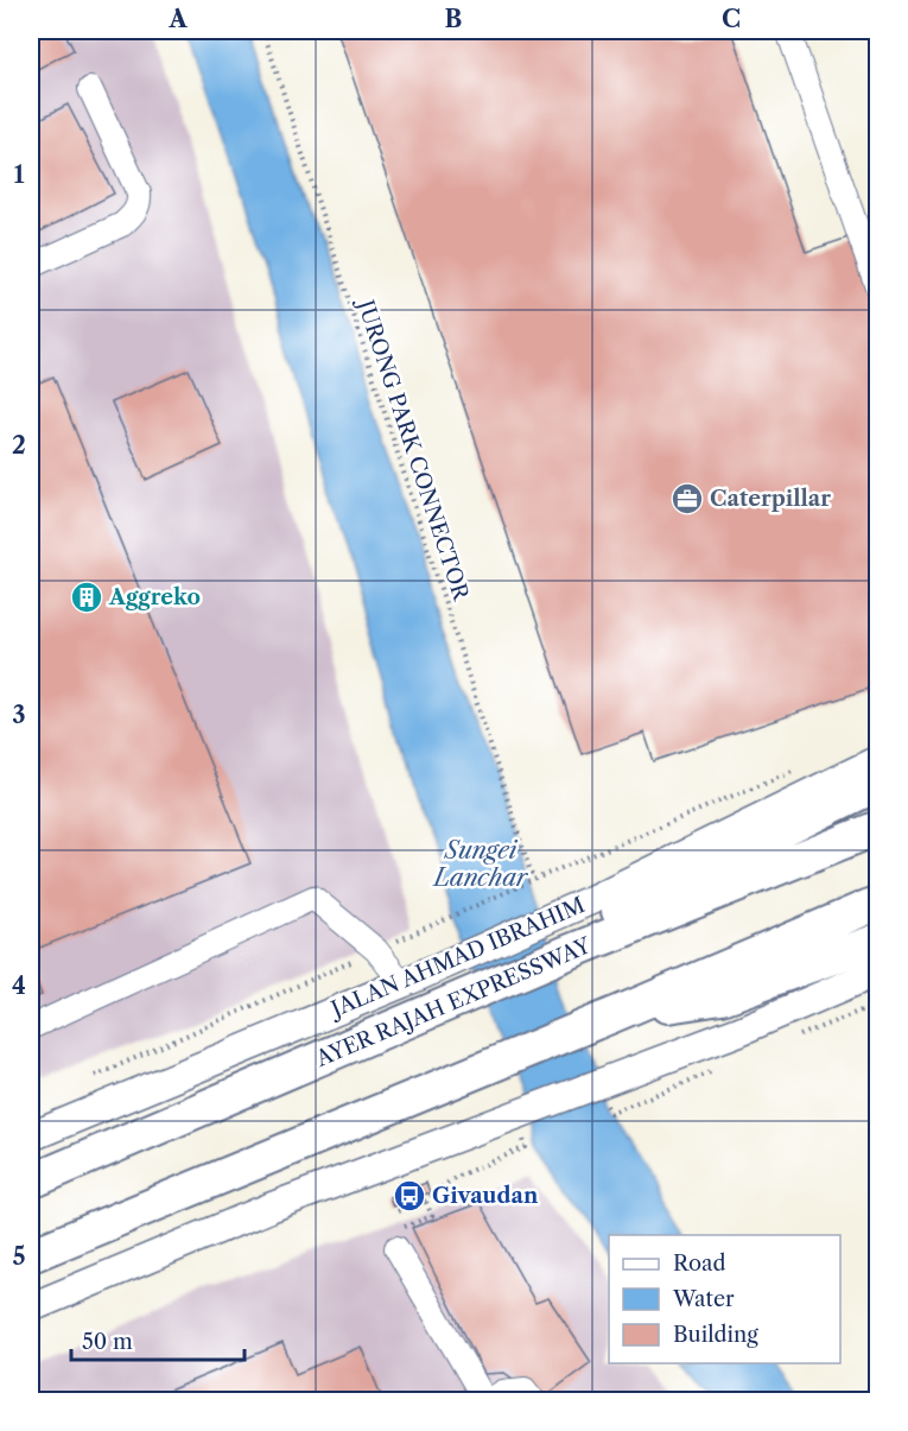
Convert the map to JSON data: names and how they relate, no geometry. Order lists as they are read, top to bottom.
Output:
{
  "streets": {
    "highway": ["AYER RAJAH EXPRESSWAY"],
    "main road": ["JALAN AHMAD IBRAHIM"],
    "path": ["JURONG PARK CONNECTOR"]
  },
  "water": ["Sungei Lanchar"],
  "places": {
    "office": ["Caterpillar"],
    "building": ["Aggreko"],
    "bus stop": ["Givaudan"]
  },
  "legend": ["Road", "Water", "Building"],
  "scale_bar": "50 m",
  "grid": {
    "columns": ["A", "B", "C"],
    "rows": [
      "1",
      "2",
      "3",
      "4",
      "5"
    ]
  }
}
